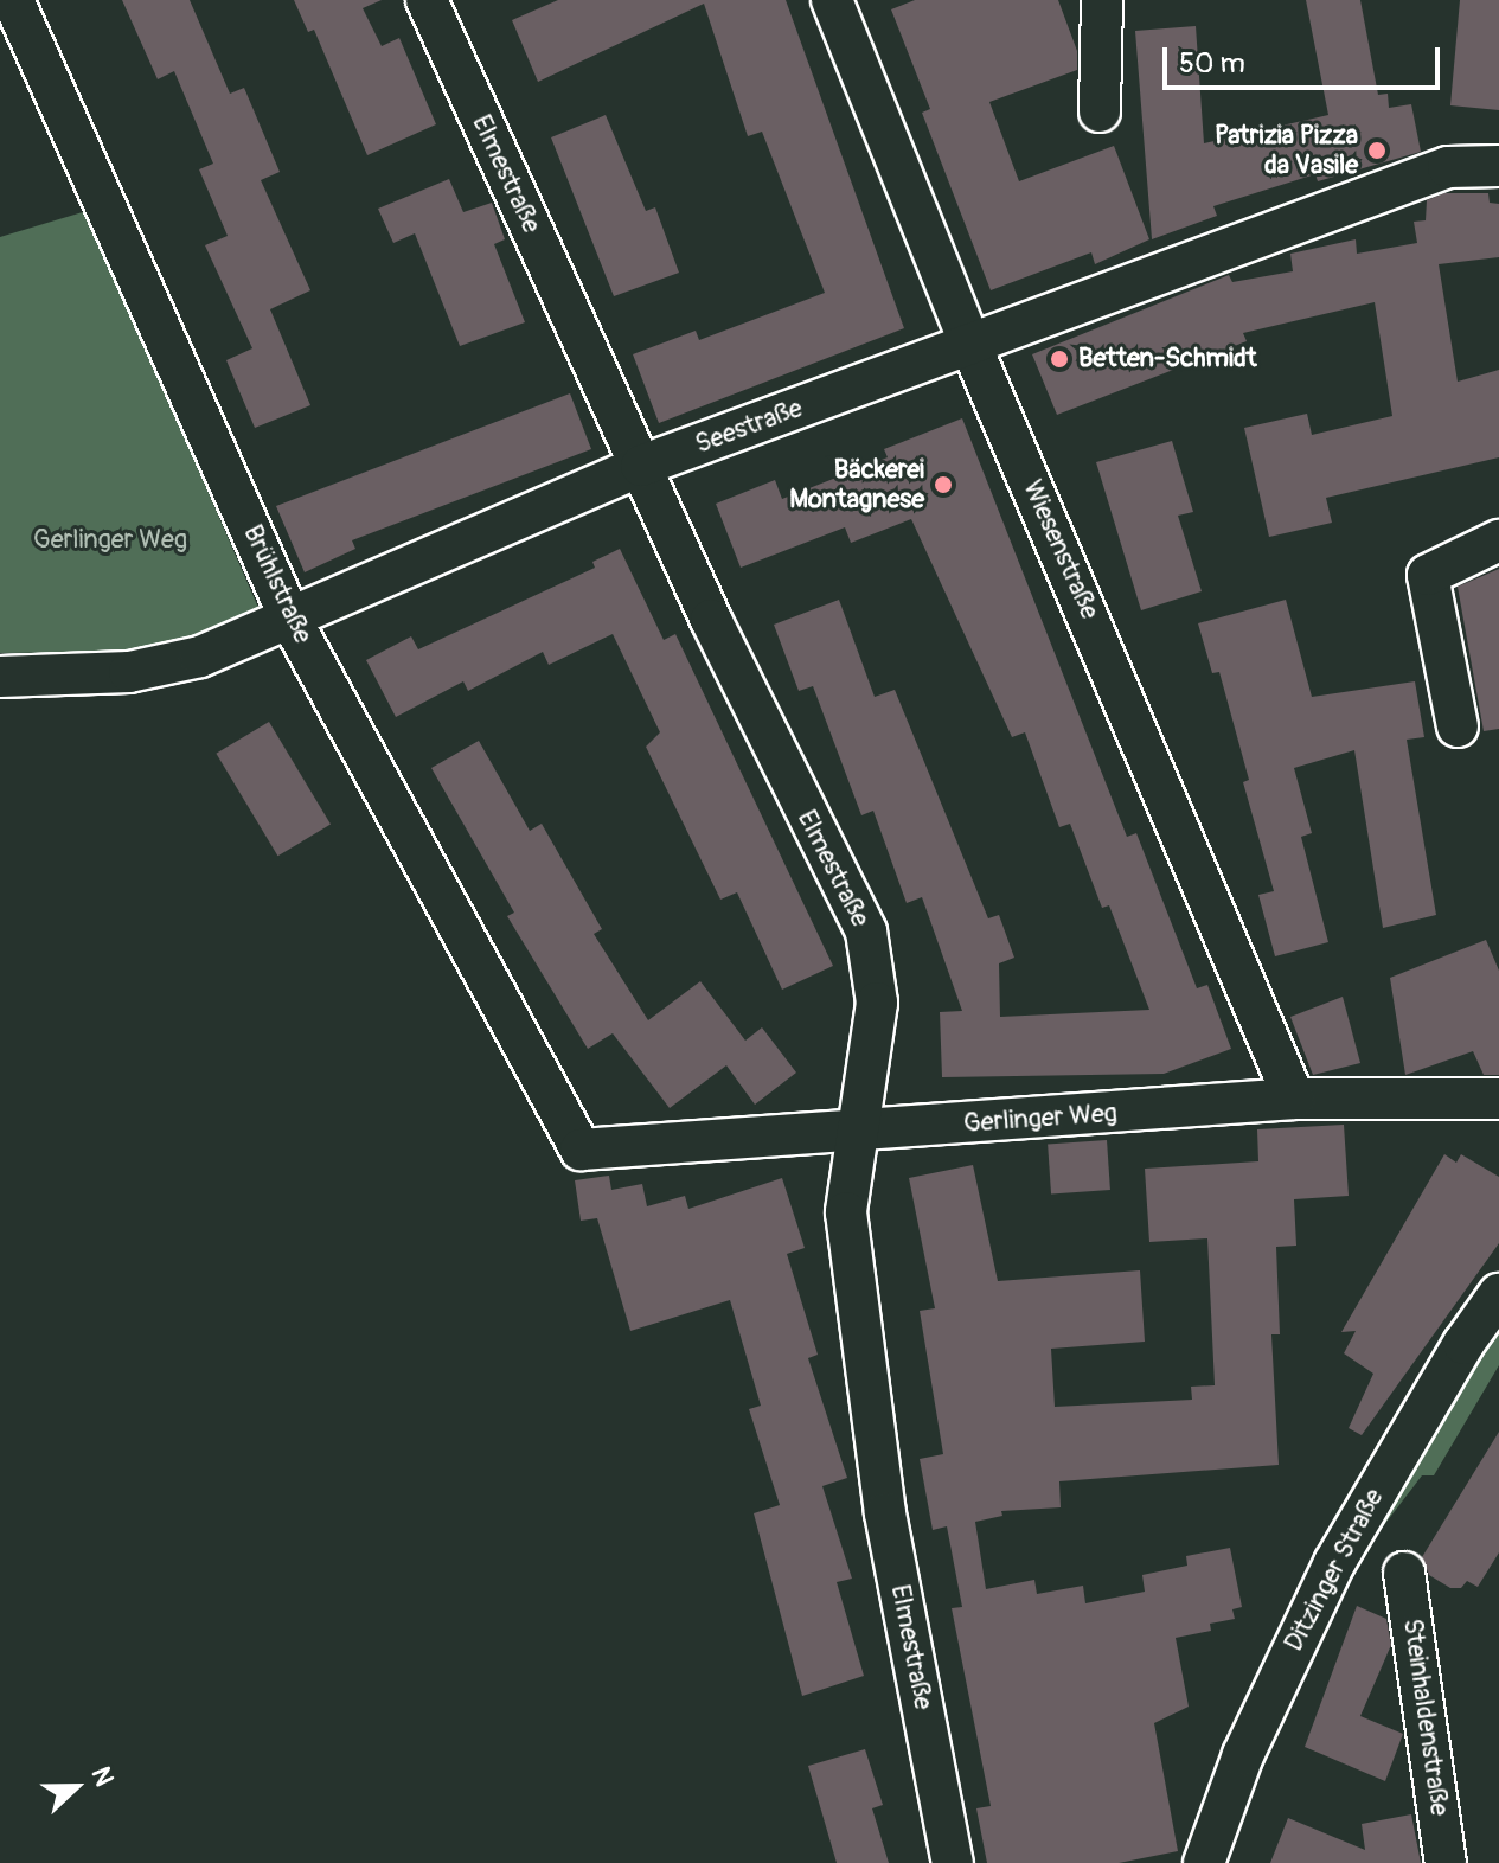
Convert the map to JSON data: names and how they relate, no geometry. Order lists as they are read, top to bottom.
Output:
{
  "streets": {
    "street": [
      "Elmestraße",
      "Seestraße",
      "Wiesenstraße",
      "Brühlstraße",
      "Gerlinger Weg",
      "Ditzinger Straße",
      "Steinhaldenstraße"
    ]
  },
  "crossings": [
    ["Elmestraße", "Seestraße"],
    ["Elmestraße", "Gerlinger Weg"],
    ["Seestraße", "Wiesenstraße"],
    ["Seestraße", "Brühlstraße"],
    ["Wiesenstraße", "Gerlinger Weg"],
    ["Brühlstraße", "Gerlinger Weg"]
  ],
  "parks": ["Gerlinger Weg"],
  "places": ["Patrizia Pizza da Vasile", "Betten-Schmidt", "Bäckerei Montagnese"],
  "scale_bar": "50 m",
  "north": "right"
}
